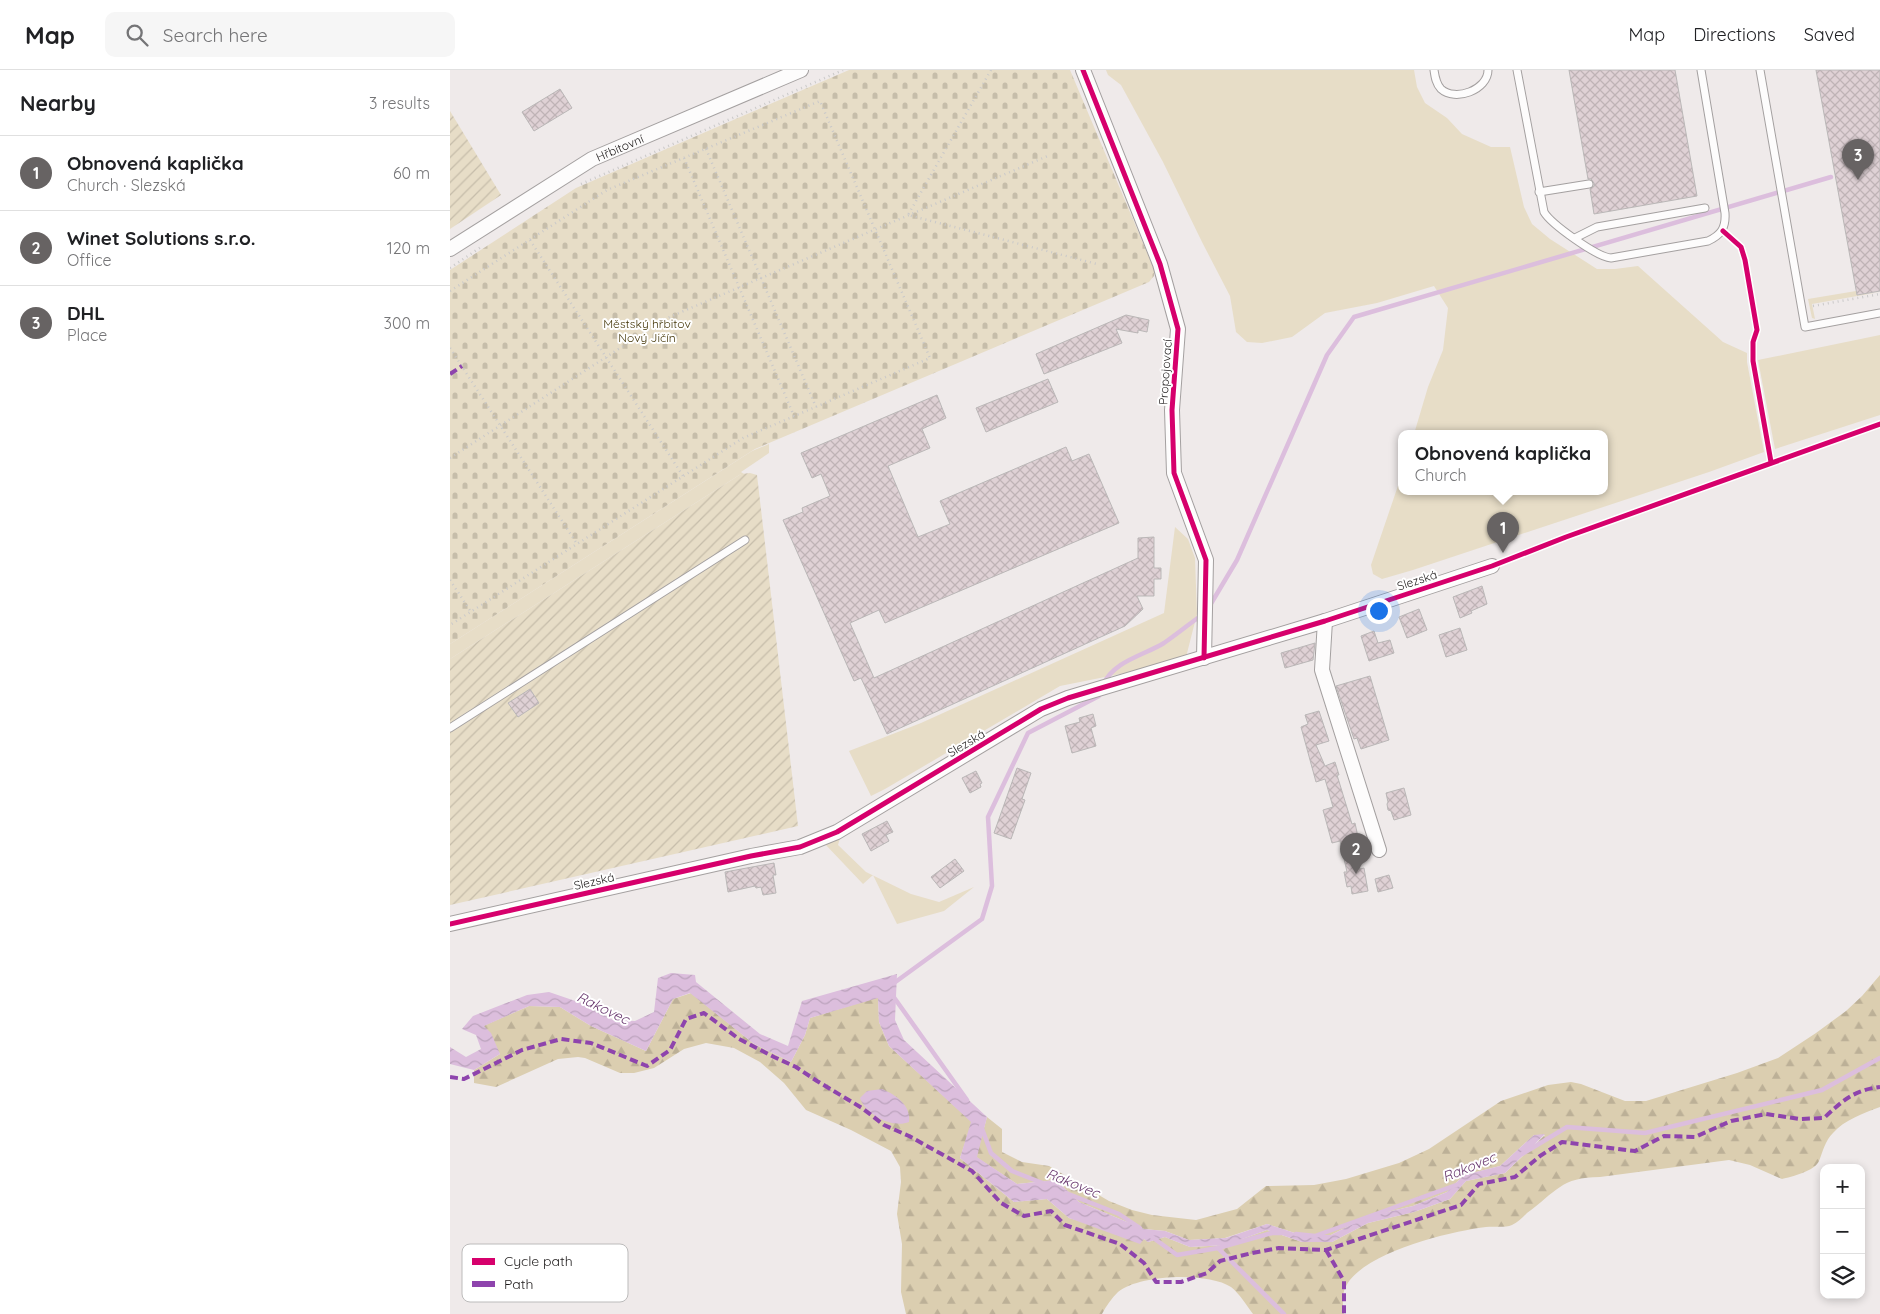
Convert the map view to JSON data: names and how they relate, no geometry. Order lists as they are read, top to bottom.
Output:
{
  "streets": {
    "street": ["Hřbitovní", "Propojovací", "Slezská"]
  },
  "crossings": [
    ["Propojovací", "Slezská"]
  ],
  "water": ["Rakovec"],
  "parks": ["Městský hřbitov Nový Jičín"],
  "legend": ["Cycle path", "Path"],
  "page": {
    "header": "Map",
    "search": "Search here",
    "nav": ["Map", "Directions", "Saved"],
    "heading": ["Nearby", "3 results"],
    "list": [
      {
        "mark": "1",
        "name": "Obnovená kaplička",
        "note": "Church · Slezská",
        "value": "60 m"
      },
      {
        "mark": "2",
        "name": "Winet Solutions s.r.o.",
        "note": "Office",
        "value": "120 m"
      },
      {
        "mark": "3",
        "name": "DHL",
        "note": "Place",
        "value": "300 m"
      }
    ],
    "pins": ["3", "1", "2"],
    "popup": ["Obnovená kaplička", "Church"],
    "map_buttons": ["+", "−"]
  }
}
